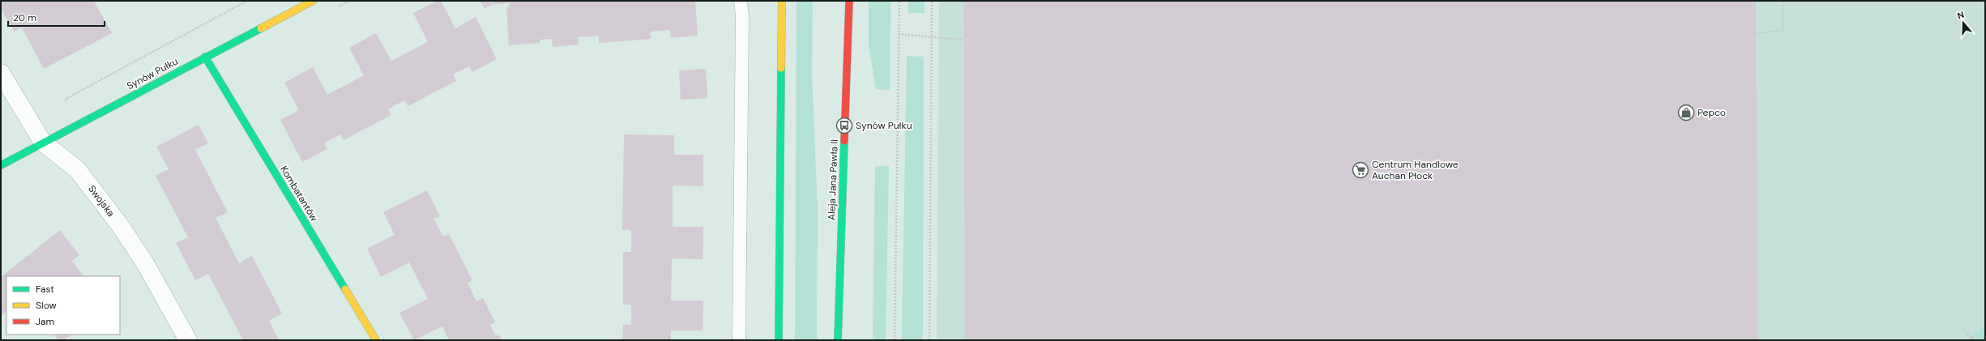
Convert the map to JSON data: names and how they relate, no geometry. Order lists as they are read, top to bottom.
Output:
{
  "streets": {
    "street": [
      "Synów Pułku",
      "Aleja Jana Pawła II",
      "Kombatantów",
      "Swojska"
    ]
  },
  "crossings": [
    ["Synów Pułku", "Kombatantów"],
    ["Synów Pułku", "Swojska"]
  ],
  "places": {
    "shop": ["Pepco"],
    "bus stop": ["Synów Pułku"],
    "supermarket": ["Centrum Handlowe Auchan Płock"]
  },
  "legend": ["Fast", "Slow", "Jam"],
  "scale_bar": "20 m",
  "north": "top"
}
